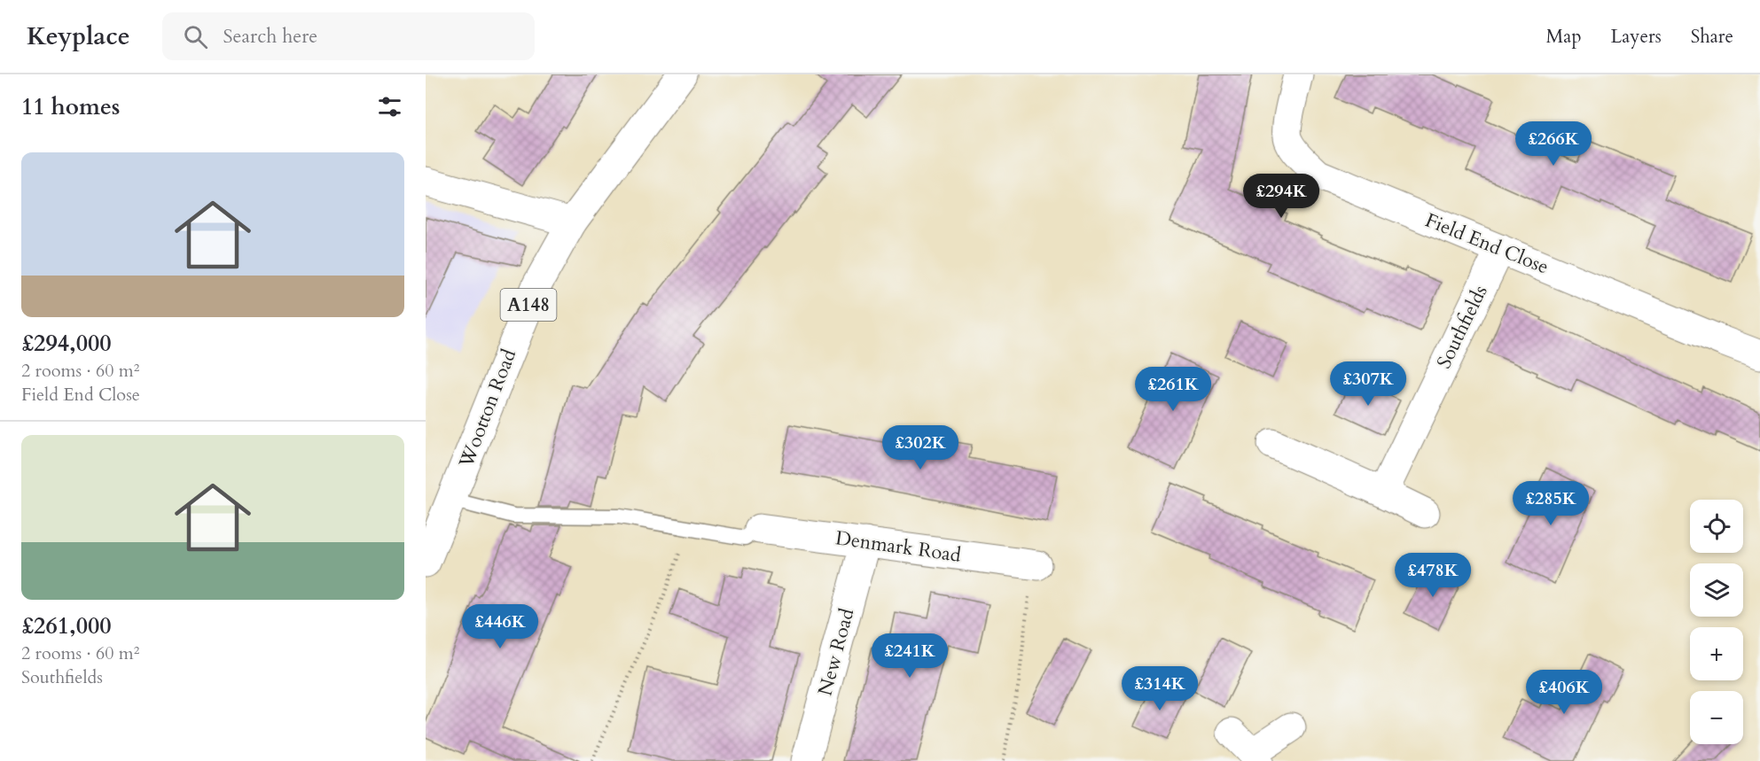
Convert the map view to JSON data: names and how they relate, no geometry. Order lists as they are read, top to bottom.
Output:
{
  "streets": {
    "street": [
      "Field End Close",
      "A148",
      "Southfields",
      "Wootton Road",
      "Denmark Road",
      "New Road"
    ]
  },
  "crossings": [
    ["Field End Close", "Southfields"],
    ["Denmark Road", "New Road"]
  ],
  "page": {
    "header": "Keyplace",
    "search": "Search here",
    "nav": ["Map", "Layers", "Share"],
    "heading": "11 homes",
    "price": [
      "£266K",
      "£294K",
      "£307K",
      "£261K",
      "£302K",
      "£285K",
      "£478K",
      "£446K",
      "£241K",
      "£314K",
      "£406K"
    ],
    "list": [
      {
        "name": "£294,000",
        "note": "2 rooms · 60 m² · Field End Close"
      },
      {
        "name": "£261,000",
        "note": "2 rooms · 60 m² · Southfields"
      }
    ],
    "map_buttons": ["+", "−"]
  }
}
